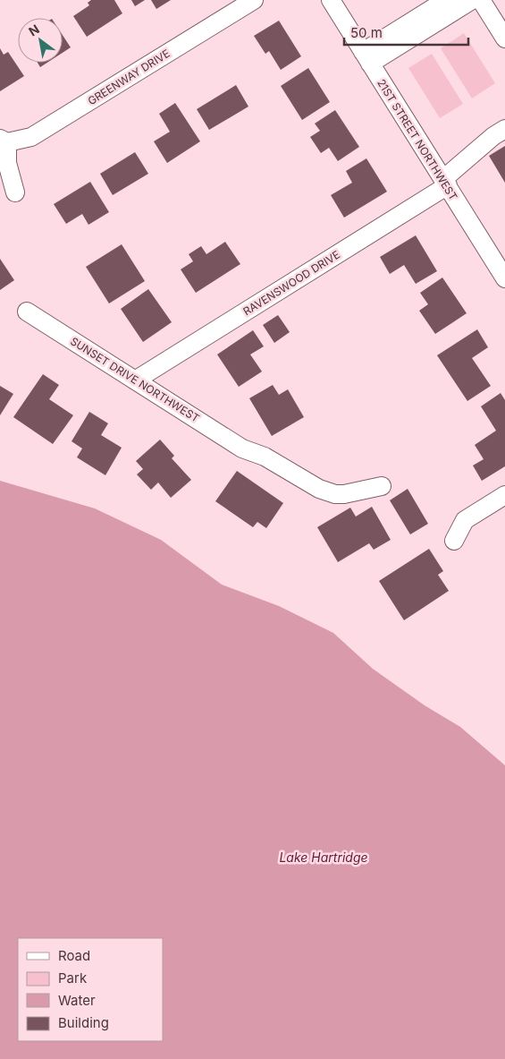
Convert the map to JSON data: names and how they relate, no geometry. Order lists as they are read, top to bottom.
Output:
{
  "streets": {
    "street": [
      "GREENWAY DRIVE",
      "21ST STREET NORTHWEST",
      "RAVENSWOOD DRIVE",
      "SUNSET DRIVE NORTHWEST"
    ]
  },
  "crossings": [
    ["21ST STREET NORTHWEST", "RAVENSWOOD DRIVE"],
    ["RAVENSWOOD DRIVE", "SUNSET DRIVE NORTHWEST"]
  ],
  "water": ["Lake Hartridge"],
  "legend": [
    "Road",
    "Park",
    "Water",
    "Building"
  ],
  "scale_bar": "50 m",
  "north": "top left"
}
